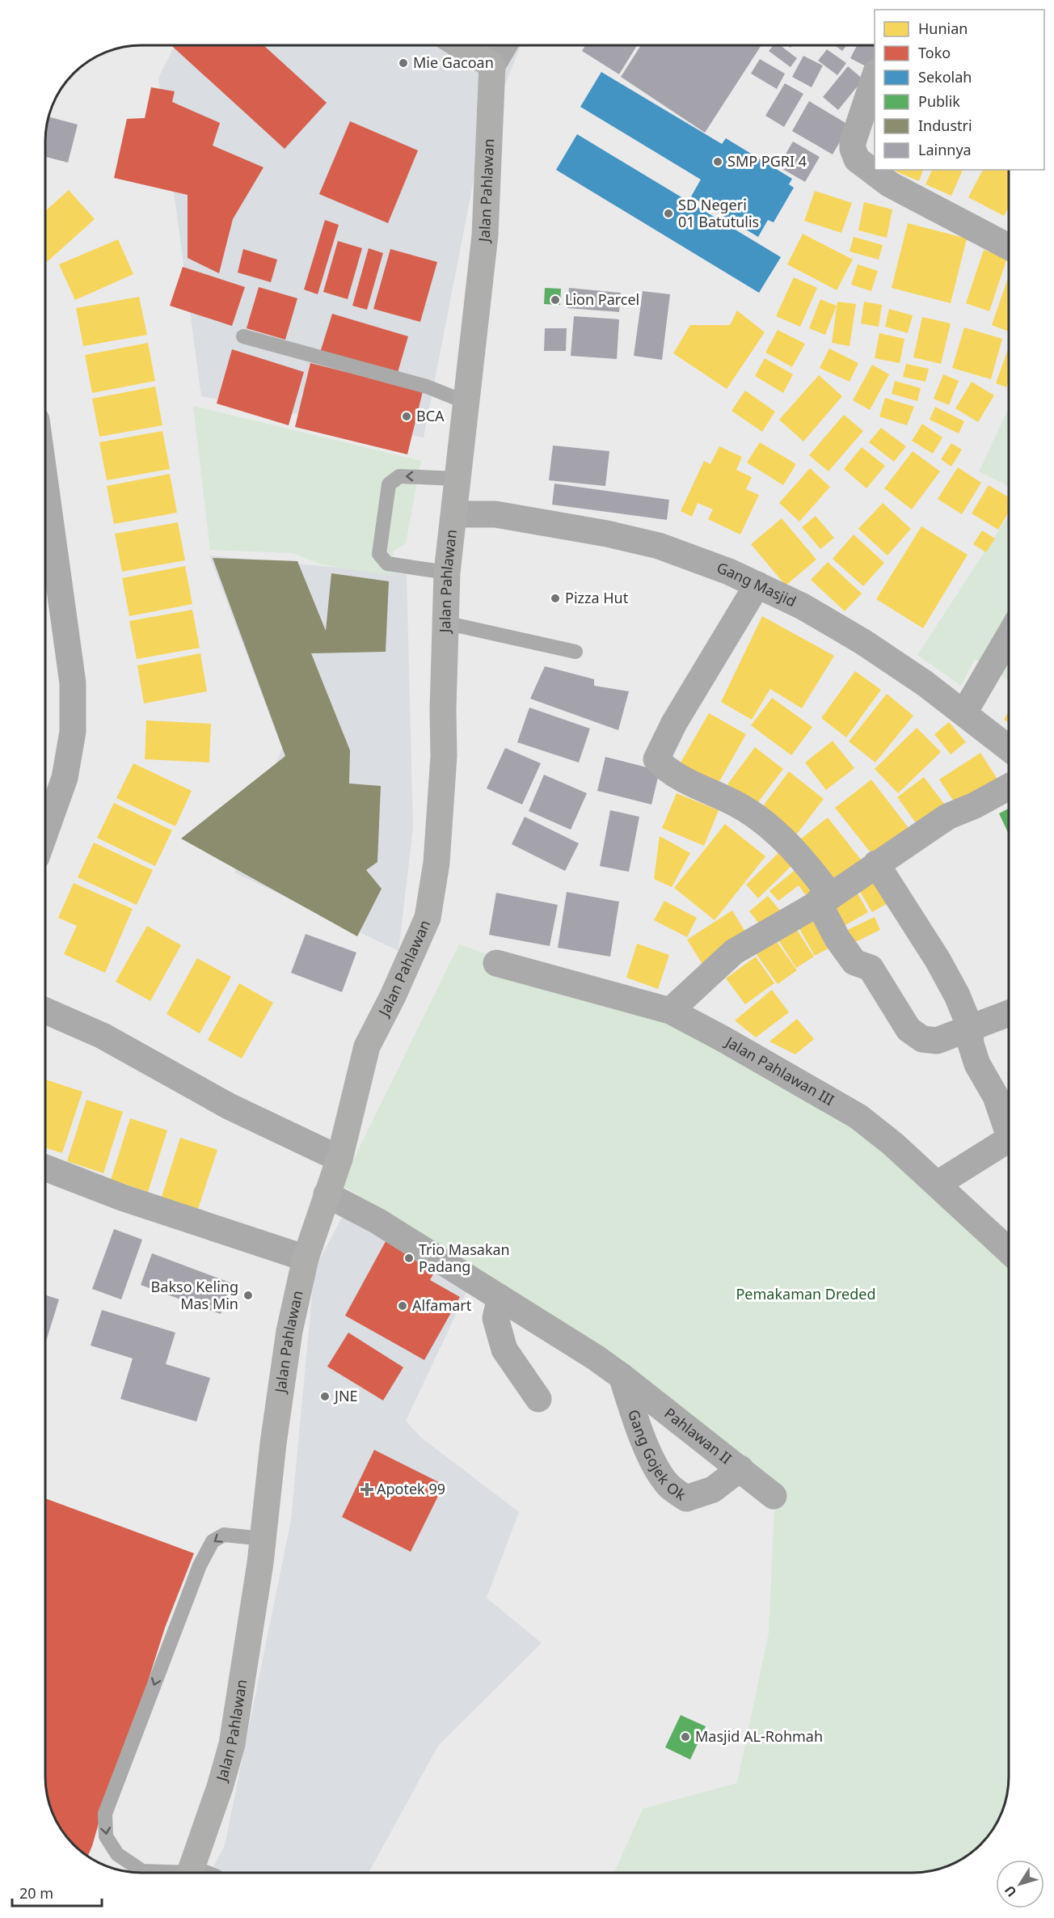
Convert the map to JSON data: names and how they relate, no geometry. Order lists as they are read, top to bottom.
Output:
{
  "streets": {
    "main road": ["Jalan Pahlawan"],
    "street": [
      "Gang Masjid",
      "Jalan Pahlawan III",
      "Pahlawan II",
      "Gang Gojek Ok"
    ]
  },
  "crossings": [
    ["Jalan Pahlawan", "Gang Masjid"],
    ["Jalan Pahlawan", "Pahlawan II"],
    ["Pahlawan II", "Gang Gojek Ok"]
  ],
  "parks": ["Pemakaman Dreded"],
  "places": {
    "other": [
      "Mie Gacoan",
      "SMP PGRI 4",
      "SD Negeri 01 Batutulis",
      "Lion Parcel",
      "BCA",
      "Pizza Hut",
      "Trio Masakan Padang",
      "Bakso Keling Mas Min",
      "Alfamart",
      "JNE",
      "Masjid AL-Rohmah"
    ],
    "health": ["Apotek 99"]
  },
  "legend": [
    "Hunian",
    "Toko",
    "Sekolah",
    "Publik",
    "Industri",
    "Lainnya"
  ],
  "scale_bar": "20 m",
  "north": "bottom left"
}
